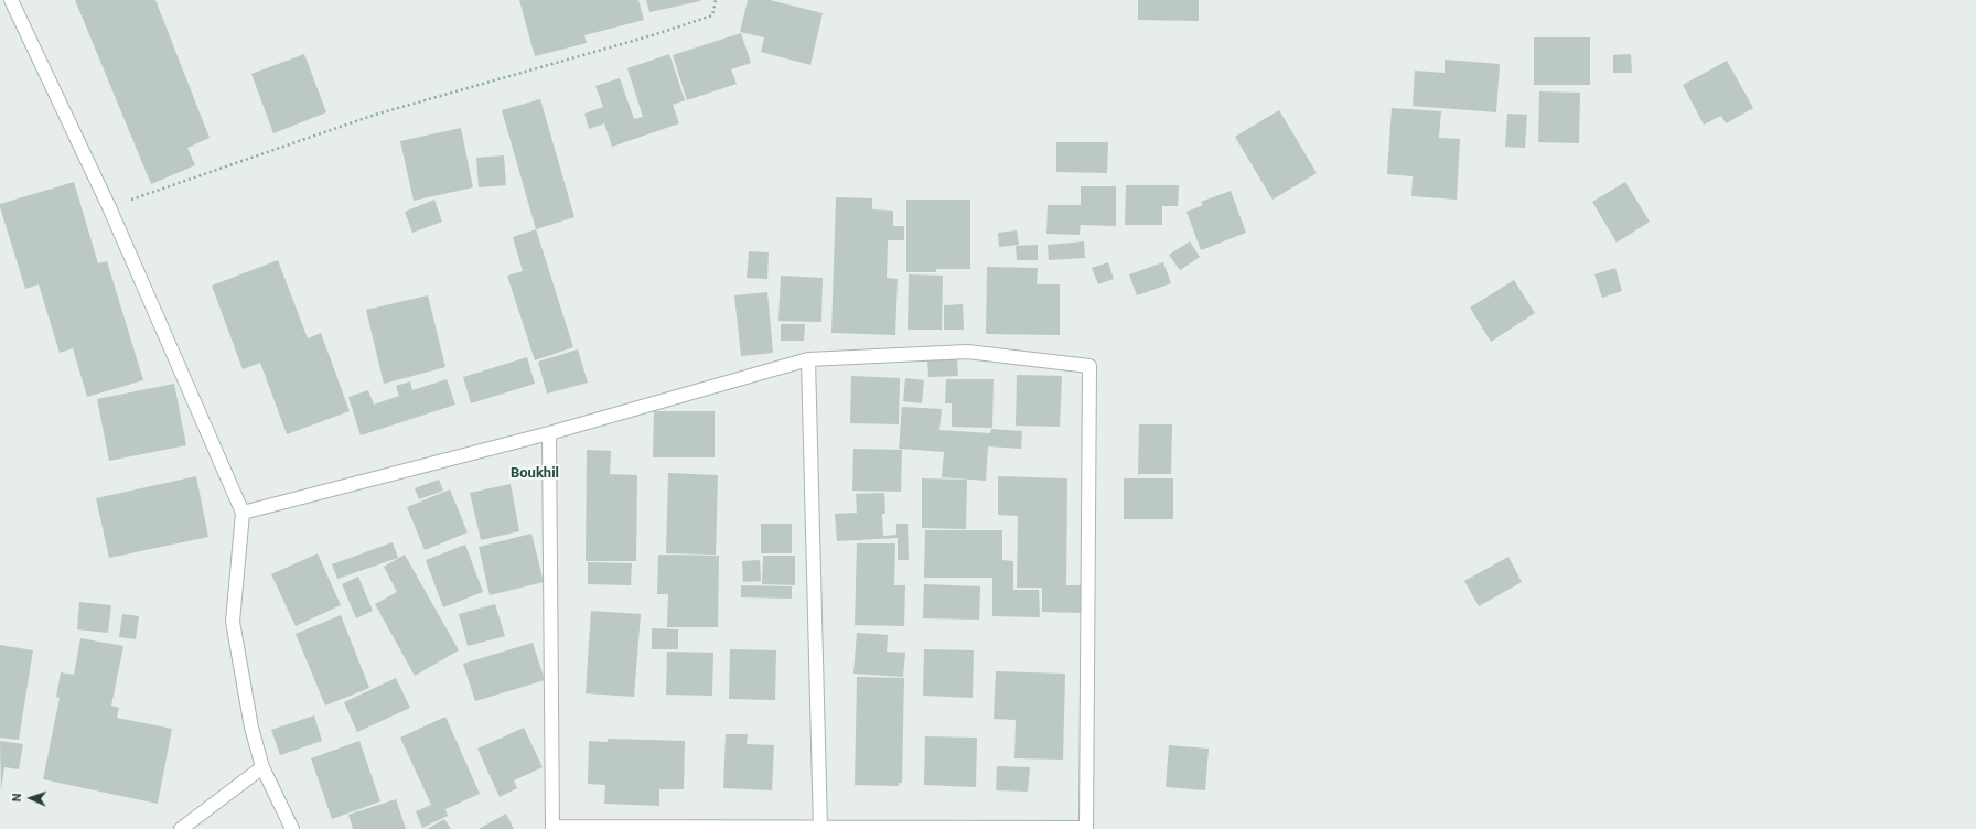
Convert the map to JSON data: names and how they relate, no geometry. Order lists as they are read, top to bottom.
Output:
{
  "districts": ["Boukhil"],
  "north": "left"
}
